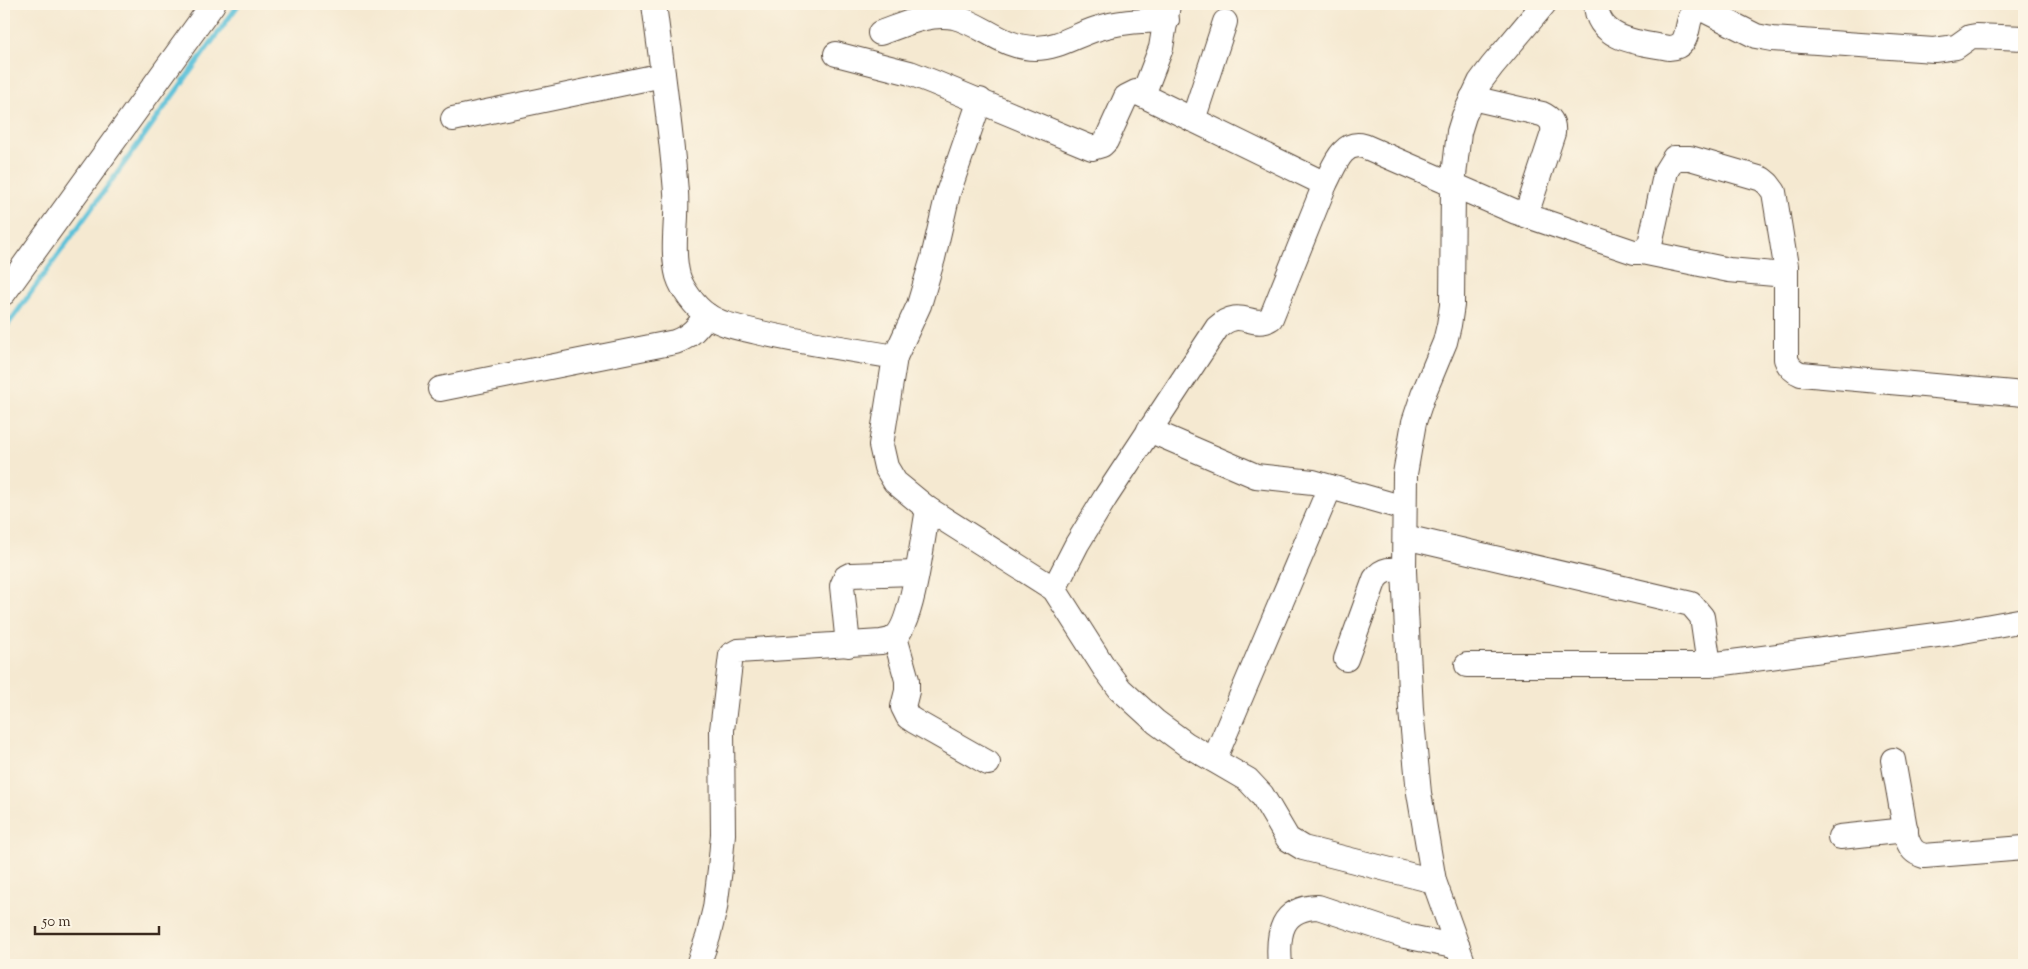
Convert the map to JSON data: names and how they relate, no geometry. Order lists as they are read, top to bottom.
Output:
{
  "scale_bar": "50 m"
}
